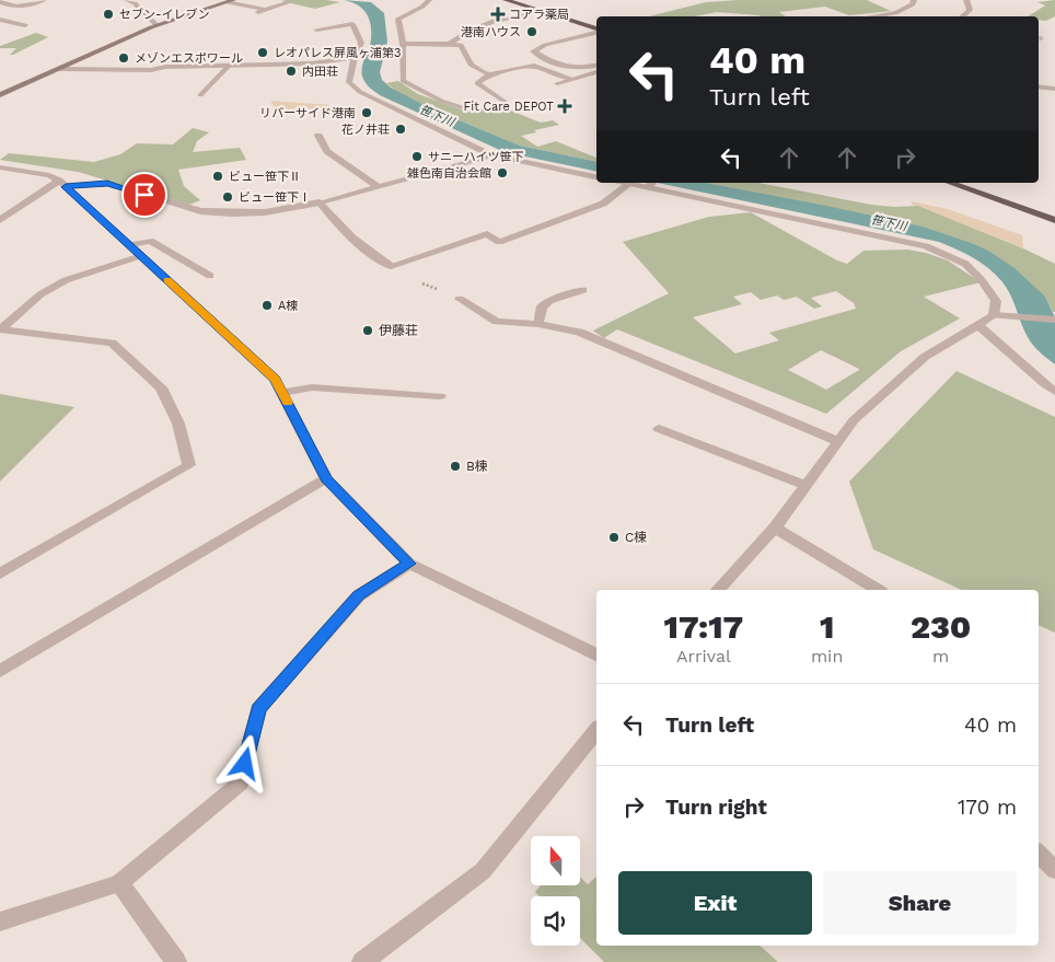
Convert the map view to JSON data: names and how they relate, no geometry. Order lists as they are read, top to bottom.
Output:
{
  "water": ["笹下川"],
  "places": {
    "other": [
      "セブン-イレブン",
      "港南ハウス",
      "レオパレス屏風ヶ浦第3",
      "メゾンエスポワール",
      "内田荘",
      "リバーサイド港南",
      "花ノ井荘",
      "サニーハイツ笹下",
      "雑色南自治会館",
      "ビュー笹下Ⅱ",
      "ビュー笹下Ⅰ",
      "A棟",
      "伊藤荘",
      "B棟",
      "C棟"
    ],
    "health": ["コアラ薬局", "Fit Care DEPOT"]
  },
  "north": "top",
  "page": {
    "turn": ["40 m", "Turn left"],
    "eta": [
      "17:17",
      "Arrival",
      "1",
      "min",
      "230",
      "m"
    ],
    "list": [
      {
        "name": "Turn left",
        "value": "40 m"
      },
      {
        "name": "Turn right",
        "value": "170 m"
      }
    ],
    "buttons": ["Exit", "Share"]
  }
}
